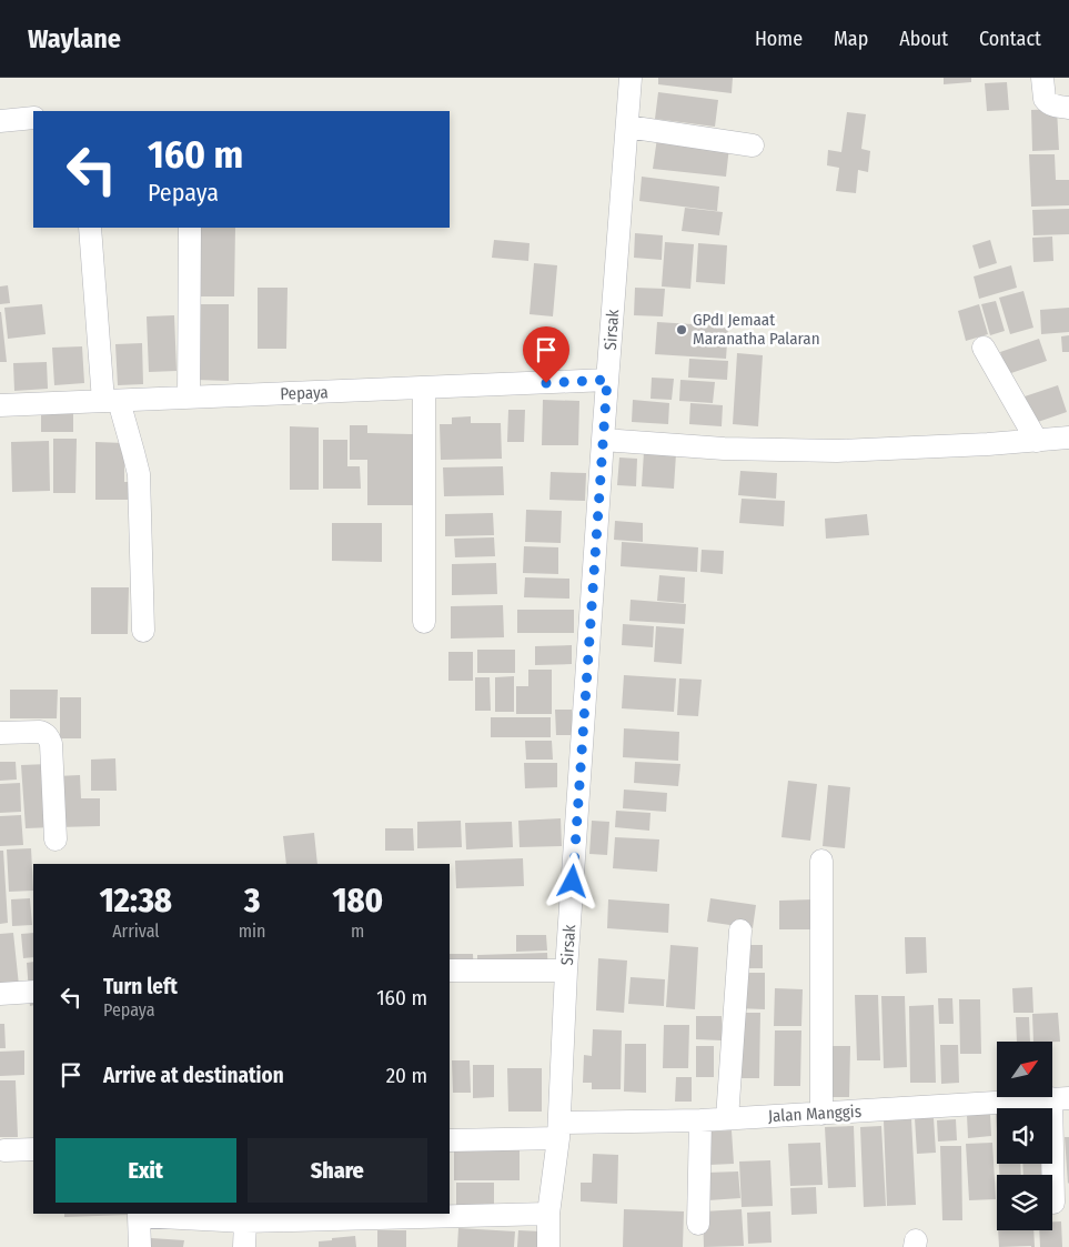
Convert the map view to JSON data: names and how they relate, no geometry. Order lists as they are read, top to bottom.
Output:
{
  "streets": {
    "street": ["Sirsak", "Pepaya", "Jalan Manggis"]
  },
  "crossings": [
    ["Sirsak", "Pepaya"],
    ["Sirsak", "Jalan Manggis"]
  ],
  "places": ["GPdI Jemaat Maranatha Palaran"],
  "north": "top right",
  "page": {
    "header": "Waylane",
    "nav": [
      "Home",
      "Map",
      "About",
      "Contact"
    ],
    "turn": ["160 m", "Pepaya"],
    "eta": [
      "12:38",
      "Arrival",
      "3",
      "min",
      "180",
      "m"
    ],
    "list": [
      {
        "name": "Turn left",
        "note": "Pepaya",
        "value": "160 m"
      },
      {
        "name": "Arrive at destination",
        "value": "20 m"
      }
    ],
    "buttons": ["Exit", "Share"]
  }
}
